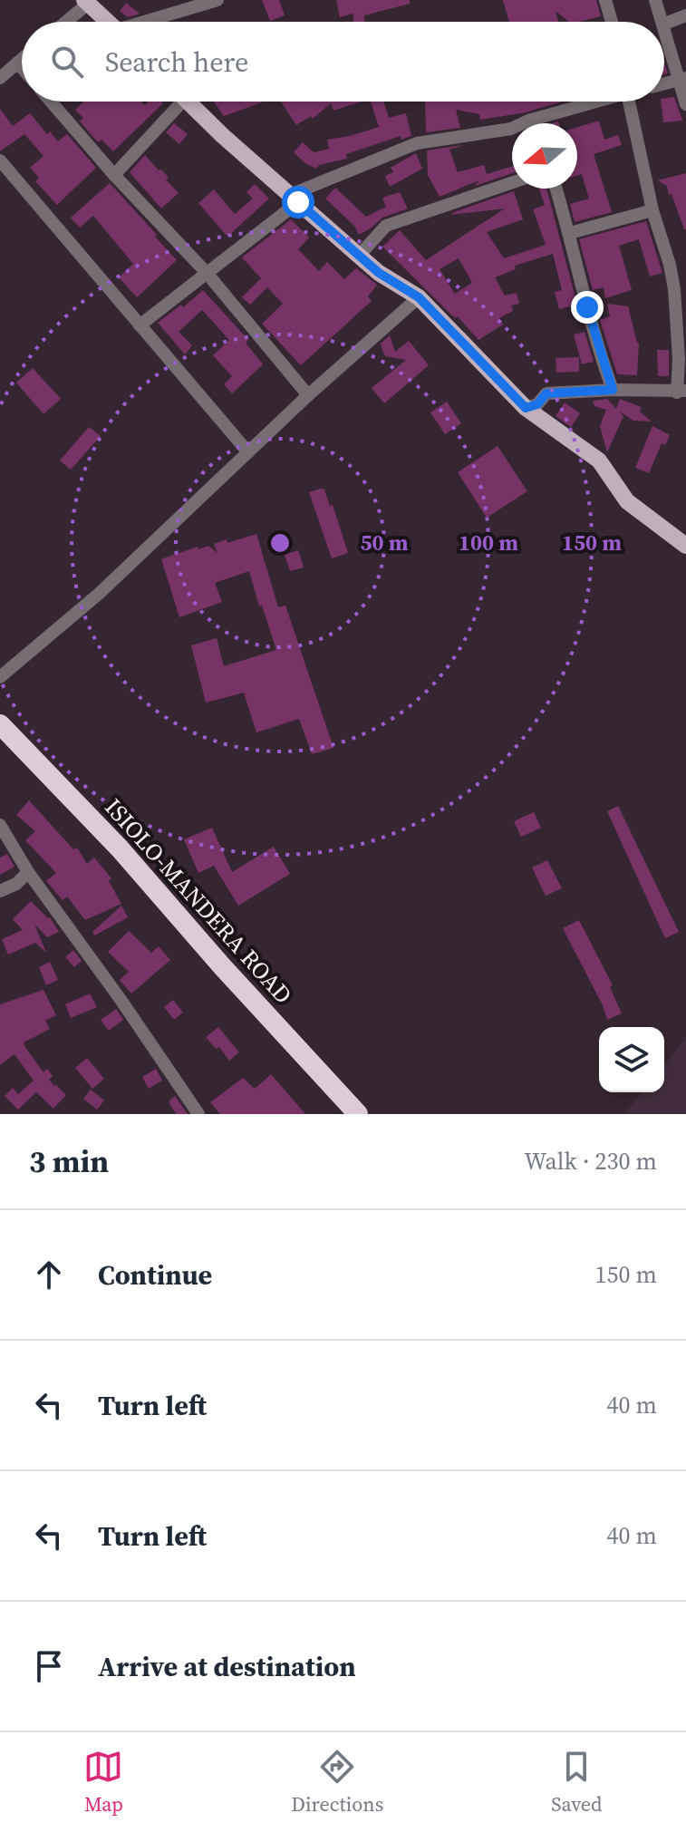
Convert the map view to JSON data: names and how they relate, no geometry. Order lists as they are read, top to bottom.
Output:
{
  "streets": {
    "highway": ["ISIOLO-MANDERA ROAD"]
  },
  "north": "left",
  "page": {
    "search": "Search here",
    "heading": ["3 min", "Walk · 230 m"],
    "list": [
      ["Continue", "150 m"],
      ["Turn left", "40 m"],
      ["Turn left", "40 m"],
      "Arrive at destination"
    ],
    "nav": ["Map", "Directions", "Saved"]
  },
  "rings": ["50 m", "100 m", "150 m"]
}
